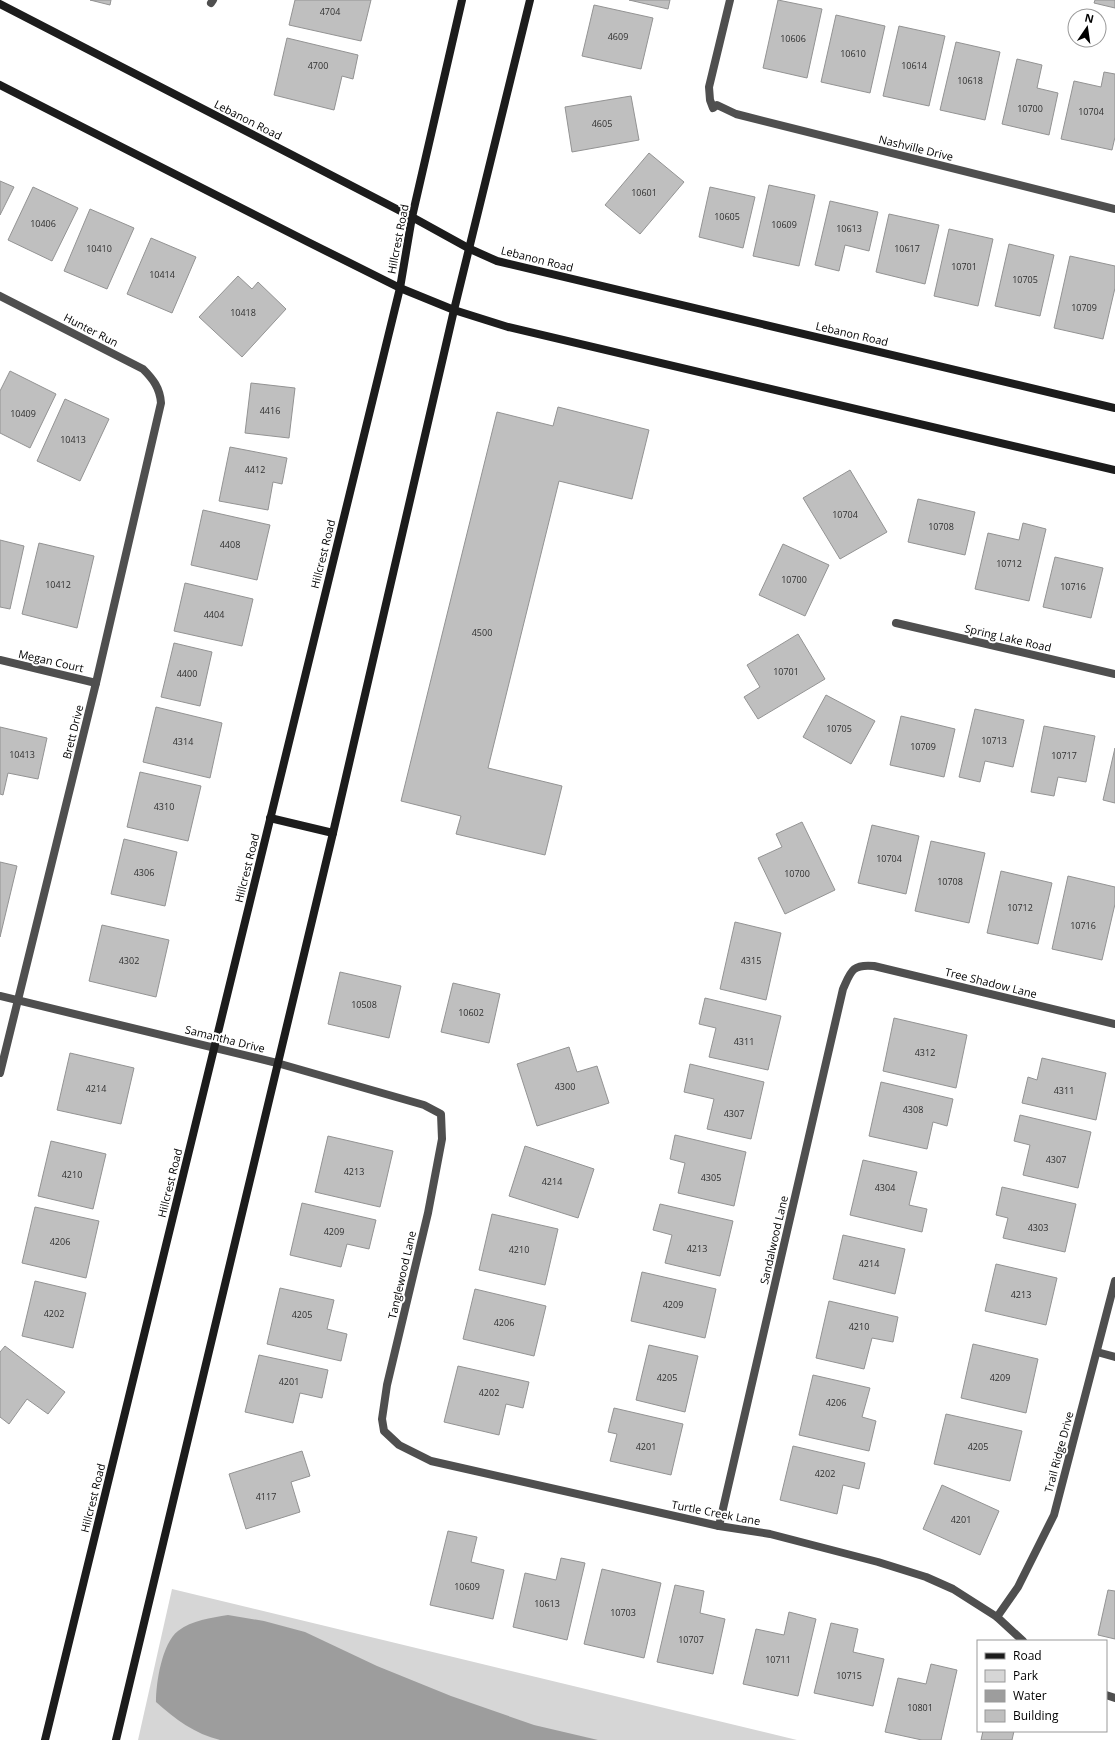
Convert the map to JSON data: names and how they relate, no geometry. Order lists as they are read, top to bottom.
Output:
{
  "streets": {
    "main road": ["Lebanon Road", "Hillcrest Road"],
    "street": [
      "Nashville Drive",
      "Hunter Run",
      "Spring Lake Road",
      "Megan Court",
      "Brett Drive",
      "Tree Shadow Lane",
      "Samantha Drive",
      "Sandalwood Lane",
      "Tanglewood Lane",
      "Trail Ridge Drive",
      "Turtle Creek Lane"
    ]
  },
  "crossings": [
    ["Lebanon Road", "Hillcrest Road"],
    ["Hillcrest Road", "Samantha Drive"],
    ["Hunter Run", "Brett Drive"],
    ["Megan Court", "Brett Drive"],
    ["Brett Drive", "Samantha Drive"],
    ["Tree Shadow Lane", "Sandalwood Lane"],
    ["Samantha Drive", "Tanglewood Lane"],
    ["Sandalwood Lane", "Turtle Creek Lane"],
    ["Tanglewood Lane", "Turtle Creek Lane"],
    ["Trail Ridge Drive", "Turtle Creek Lane"]
  ],
  "house_numbers": [
    "4704",
    "4609",
    "10606",
    "10610",
    "4700",
    "10614",
    "10618",
    "10700",
    "10704",
    "4605",
    "10601",
    "10605",
    "10406",
    "10609",
    "10613",
    "10410",
    "10617",
    "10701",
    "10414",
    "10705",
    "10709",
    "10418",
    "4416",
    "10409",
    "10413",
    "4412",
    "10704",
    "10708",
    "4408",
    "10712",
    "10700",
    "10412",
    "10716",
    "4404",
    "4500",
    "10701",
    "4400",
    "10705",
    "10713",
    "4314",
    "10709",
    "10413",
    "10717",
    "4310",
    "10704",
    "4306",
    "10700",
    "10708",
    "10712",
    "10716",
    "4302",
    "4315",
    "10508",
    "10602",
    "4311",
    "4312",
    "4300",
    "4214",
    "4311",
    "4308",
    "4307",
    "4307",
    "4213",
    "4210",
    "4305",
    "4214",
    "4304",
    "4303",
    "4209",
    "4206",
    "4213",
    "4210",
    "4214",
    "4213",
    "4209",
    "4202",
    "4205",
    "4206",
    "4210",
    "4205",
    "4209",
    "4201",
    "4202",
    "4206",
    "4201",
    "4205",
    "4202",
    "4117",
    "4201",
    "10609",
    "10613",
    "10703",
    "10707",
    "10711",
    "10715",
    "10801"
  ],
  "legend": [
    "Road",
    "Park",
    "Water",
    "Building"
  ],
  "north": "top"
}
